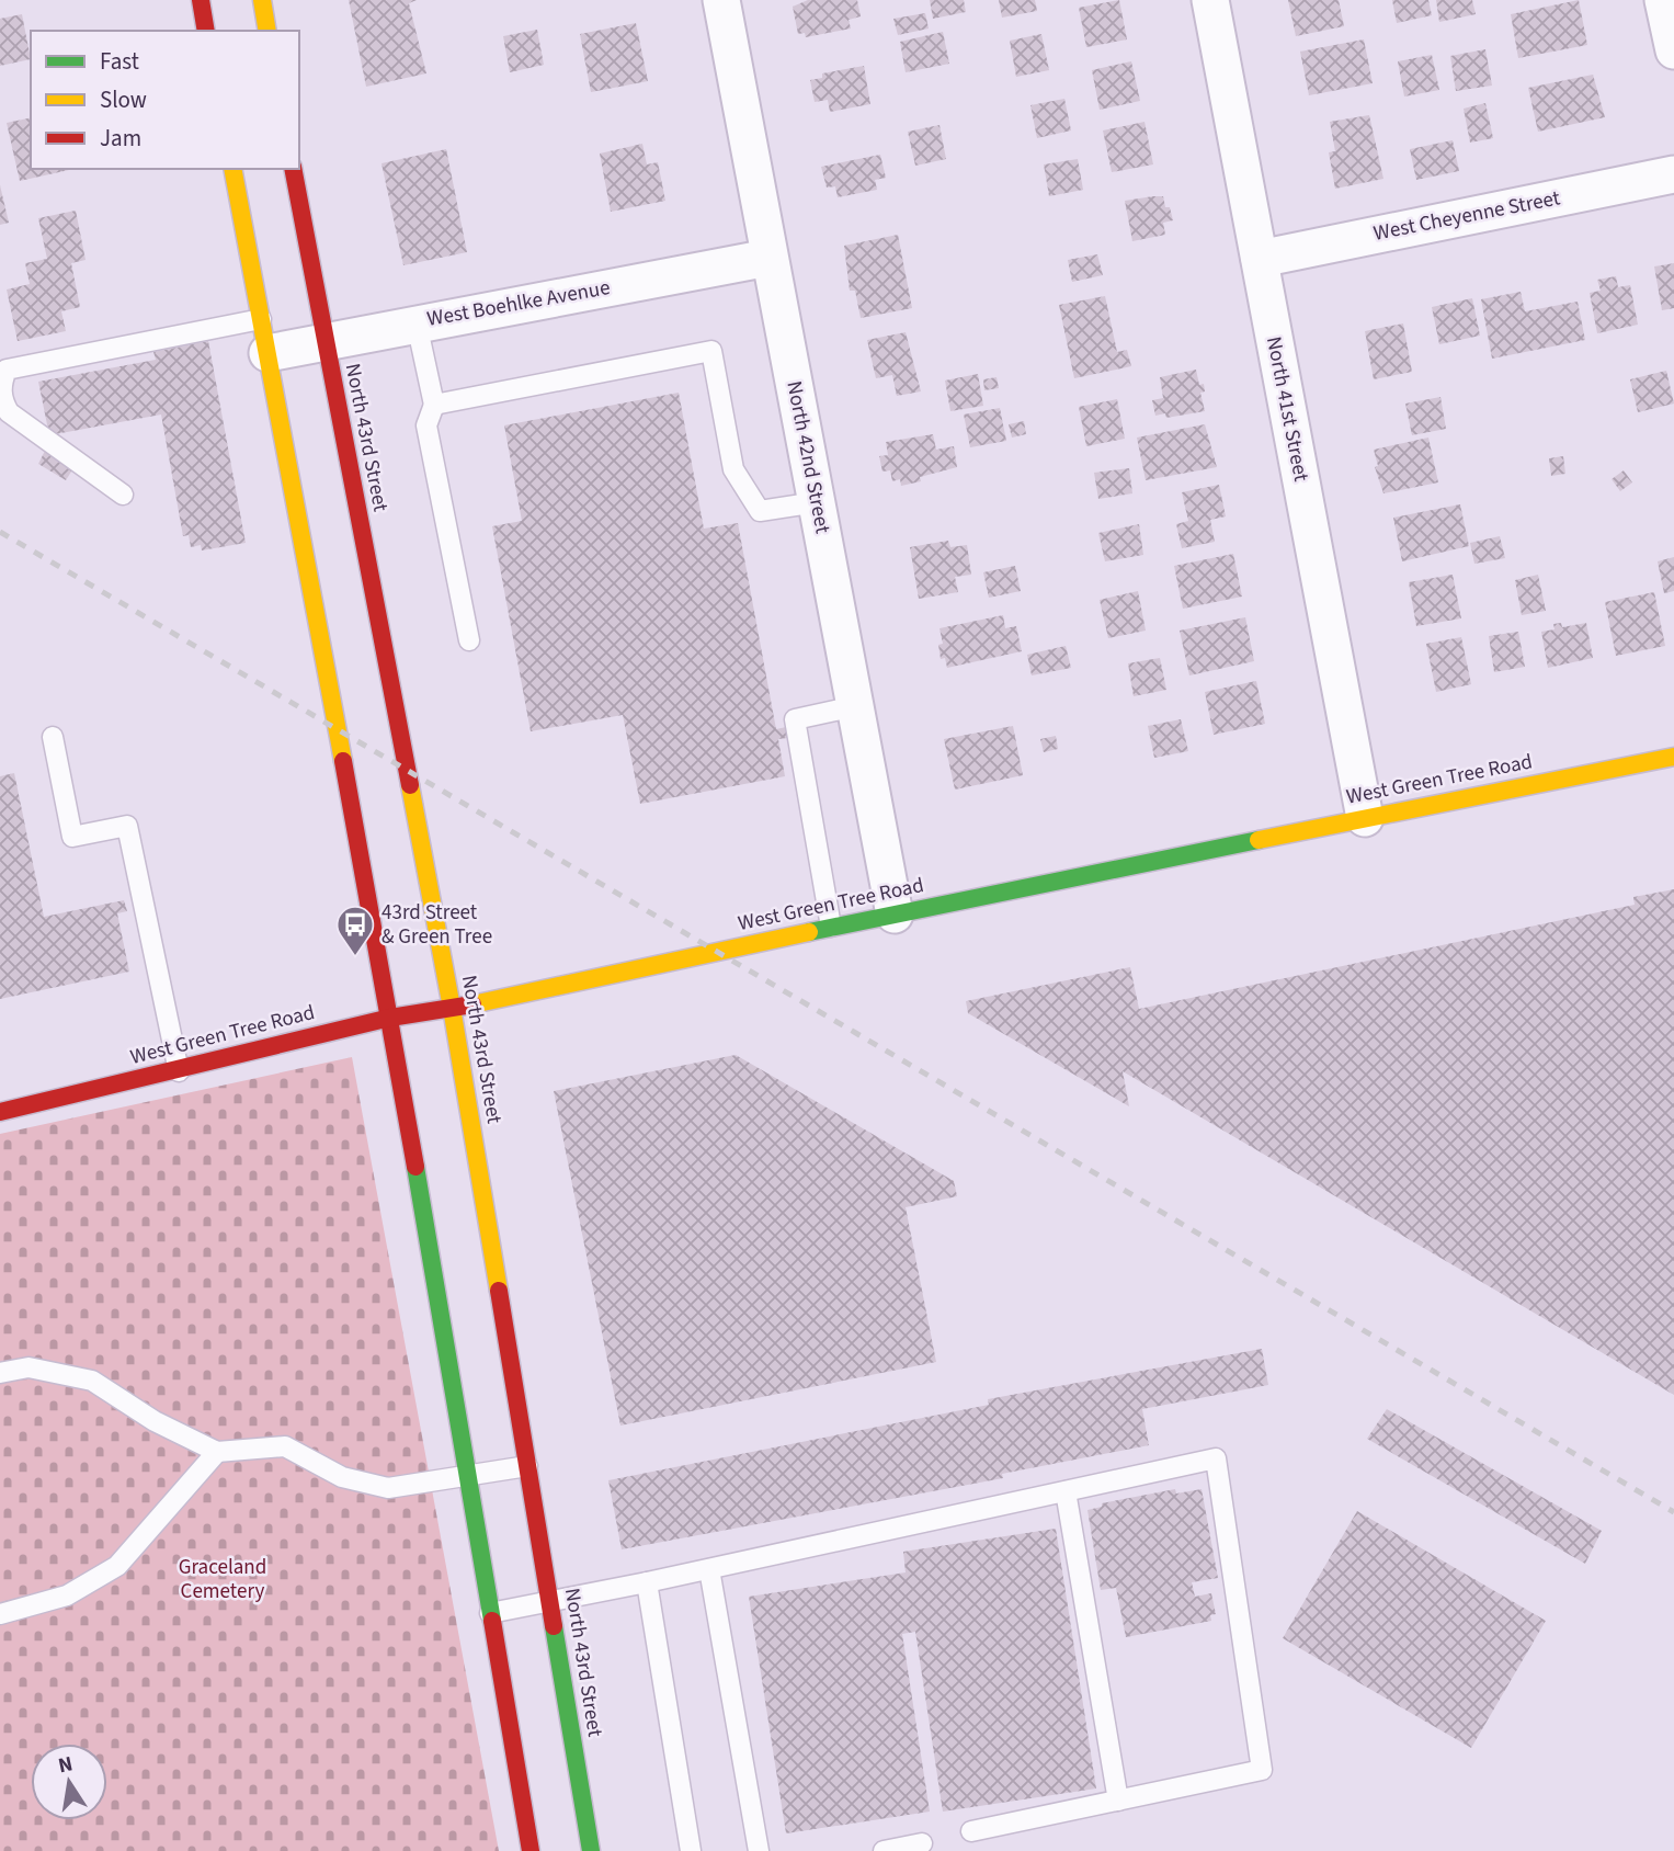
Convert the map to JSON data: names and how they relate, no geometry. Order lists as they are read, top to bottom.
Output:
{
  "streets": {
    "main road": ["North 43rd Street", "West Green Tree Road"],
    "street": [
      "West Cheyenne Street",
      "West Boehlke Avenue",
      "North 41st Street",
      "North 42nd Street"
    ]
  },
  "crossings": [
    ["West Cheyenne Street", "North 41st Street"],
    ["West Boehlke Avenue", "North 43rd Street"],
    ["West Boehlke Avenue", "North 42nd Street"],
    ["North 41st Street", "West Green Tree Road"],
    ["North 43rd Street", "West Green Tree Road"],
    ["North 42nd Street", "West Green Tree Road"]
  ],
  "parks": ["Graceland Cemetery"],
  "places": {
    "bus stop": ["43rd Street & Green Tree"]
  },
  "legend": ["Fast", "Slow", "Jam"],
  "north": "top"
}
